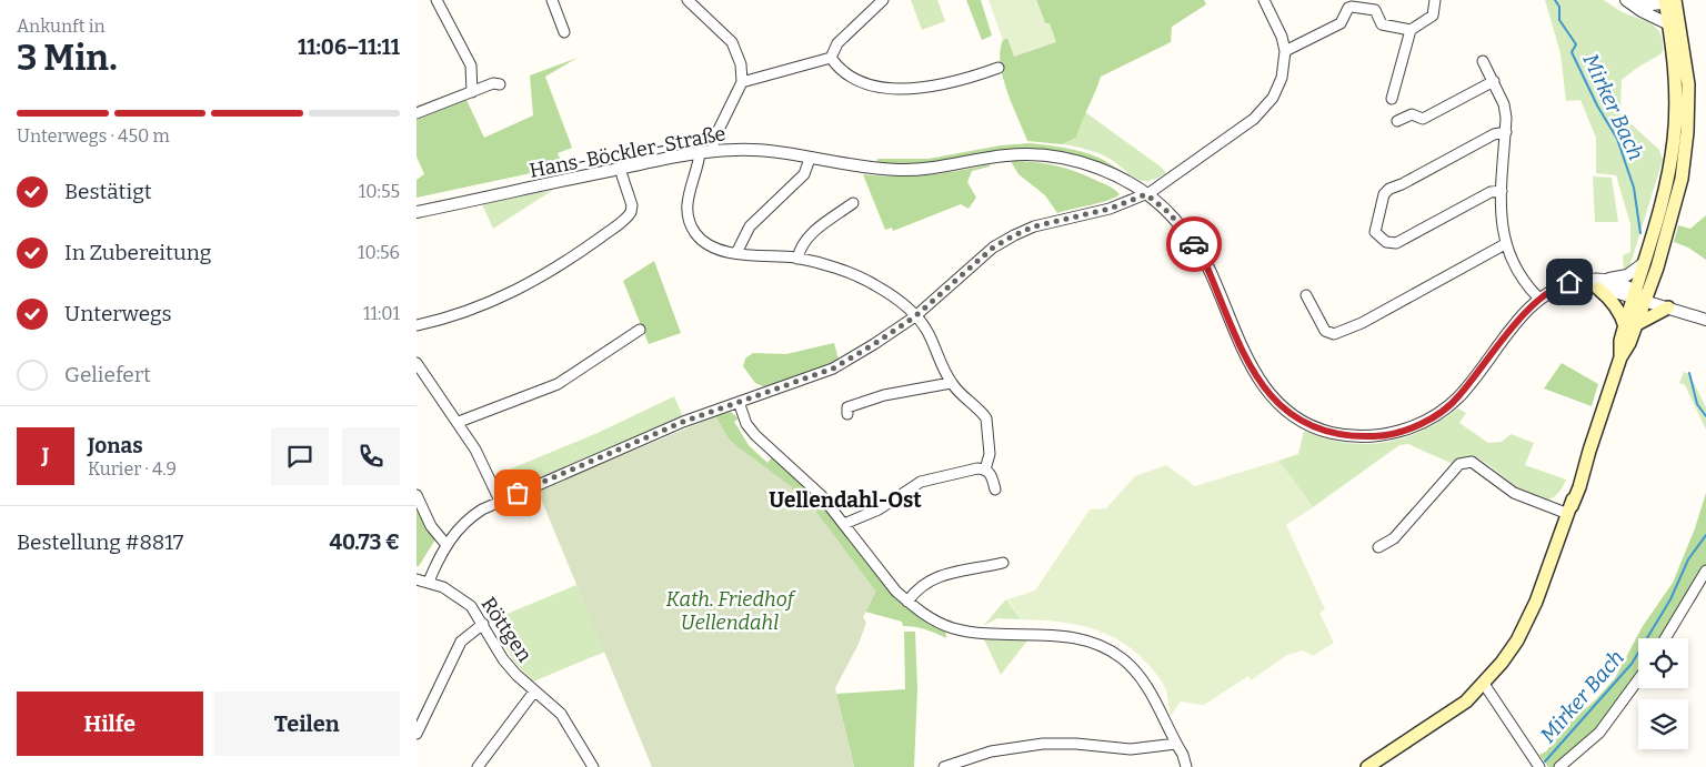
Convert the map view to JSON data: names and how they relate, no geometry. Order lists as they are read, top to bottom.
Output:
{
  "streets": {
    "street": ["Hans-Böckler-Straße", "Röttgen"]
  },
  "districts": ["Uellendahl-Ost"],
  "water": ["Mirker Bach"],
  "parks": ["Kath. Friedhof Uellendahl"],
  "page": {
    "heading": ["3 Min.", "Ankunft in", "11:06–11:11"],
    "panel": [
      "Jonas",
      "Kurier · 4.9",
      "Bestellung #8817",
      "40.73 €"
    ],
    "bar": "Unterwegs · 450 m",
    "list": [
      ["Bestätigt", "10:55"],
      ["In Zubereitung", "10:56"],
      ["Unterwegs", "11:01"],
      "Geliefert"
    ],
    "round": "J",
    "buttons": ["Hilfe", "Teilen"]
  }
}
